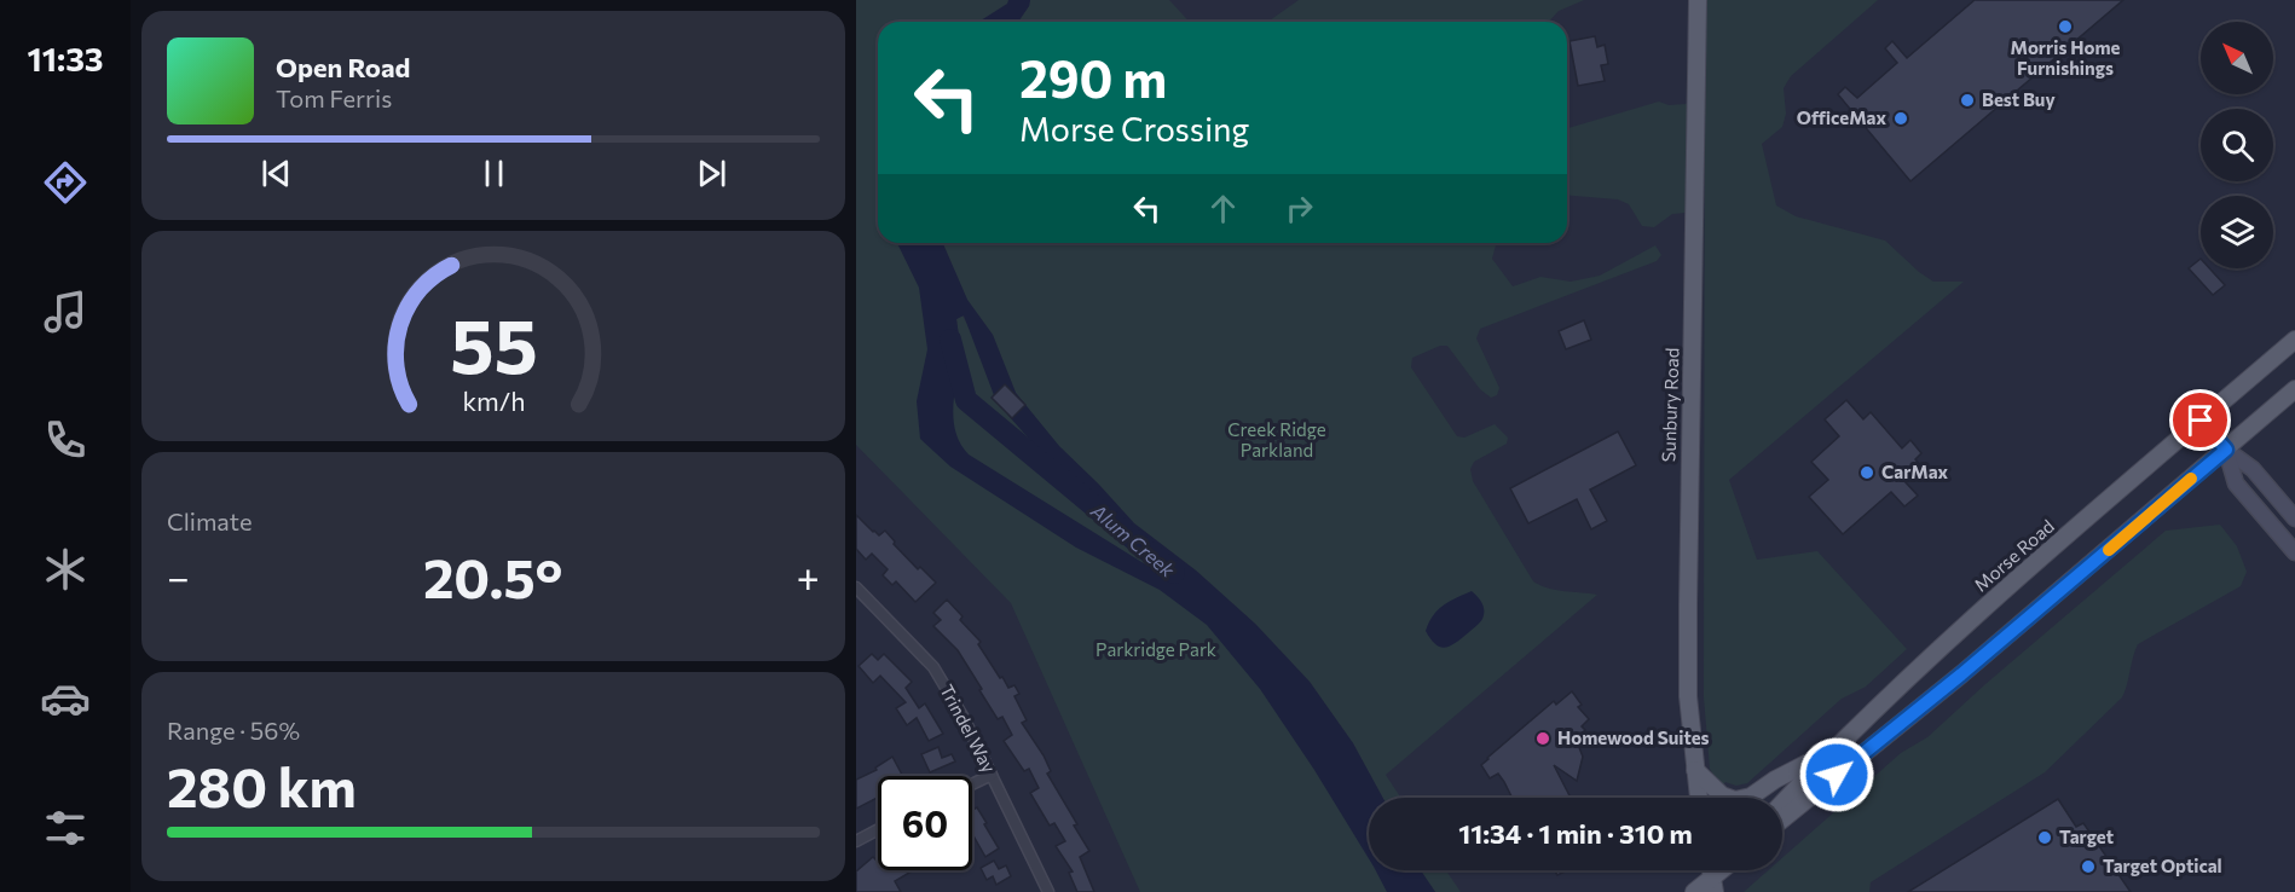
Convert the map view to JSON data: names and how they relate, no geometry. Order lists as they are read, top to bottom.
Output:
{
  "streets": {
    "main road": ["Sunbury Road", "Morse Road"],
    "street": ["Trindel Way"]
  },
  "water": ["Alum Creek"],
  "parks": ["Creek Ridge Parkland", "Parkridge Park"],
  "places": [
    "Morris Home Furnishings",
    "Best Buy",
    "OfficeMax",
    "CarMax",
    "Homewood Suites",
    "Target",
    "Target Optical"
  ],
  "north": "top left",
  "page": {
    "tabs": "11:33",
    "turn": ["290 m", "Morse Crossing"],
    "song": ["Open Road", "Tom Ferris"],
    "tile": [
      "Climate",
      ["Range · 56%", "280 km"]
    ],
    "heat": ["−", "20.5°", "+"],
    "limit": "60",
    "trip": "11:34 · 1 min · 310 m",
    "gauge": ["55", "km/h"]
  }
}
